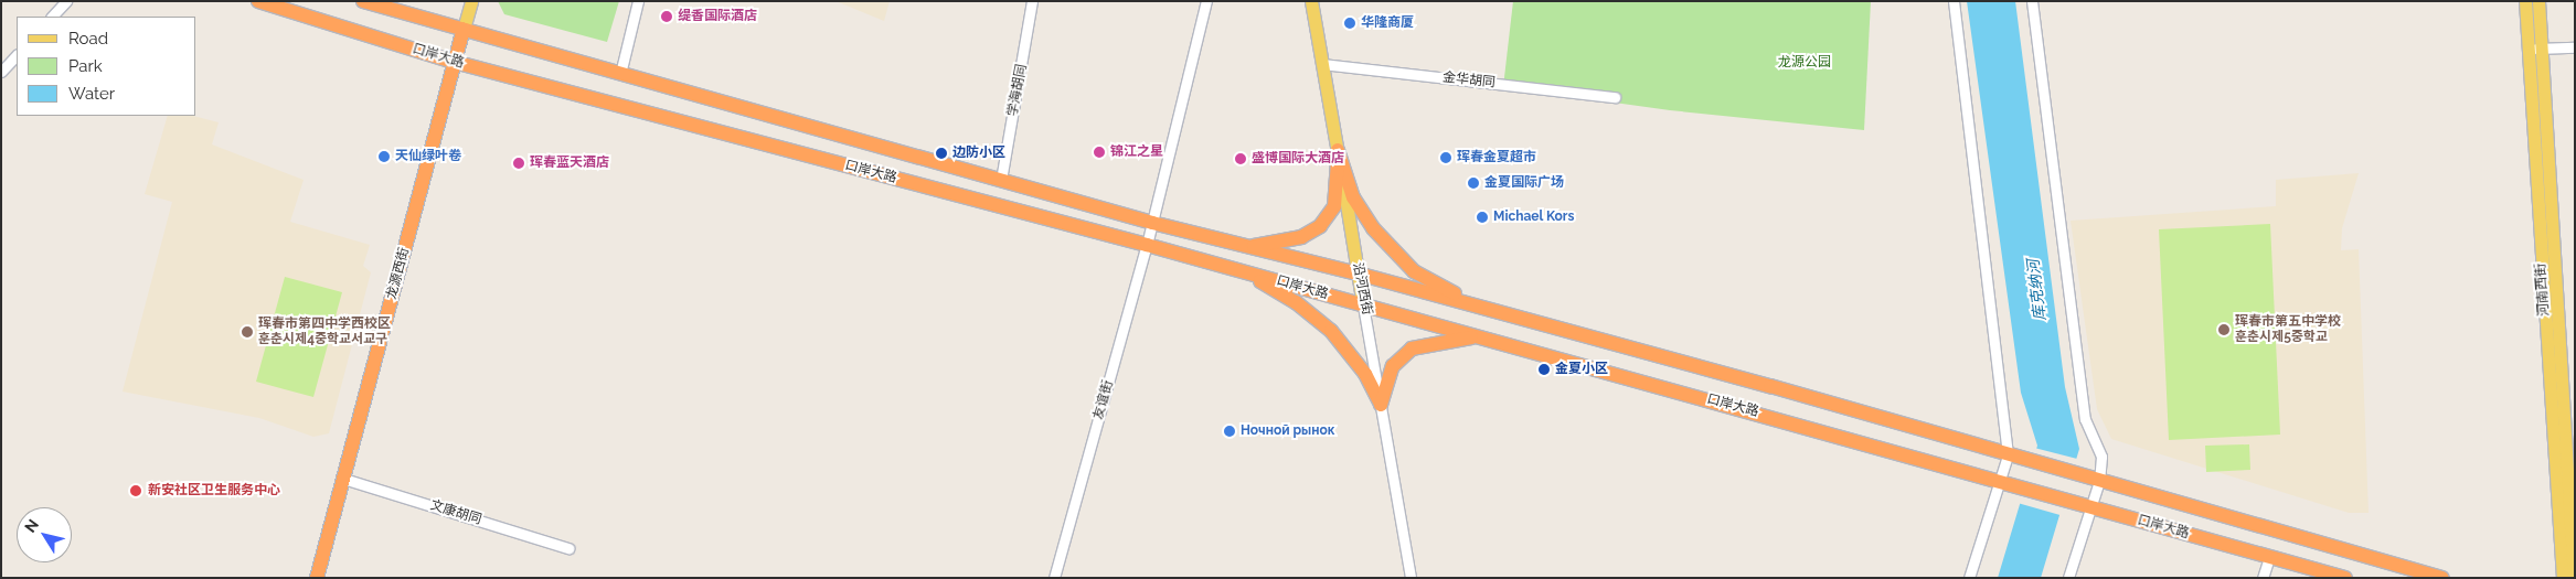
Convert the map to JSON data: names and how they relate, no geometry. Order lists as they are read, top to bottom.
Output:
{
  "streets": {
    "highway": ["口岸大路", "龙源西街"],
    "main road": ["沿河西街", "河南西街"],
    "street": [
      "金华胡同",
      "学海胡同",
      "友谊街",
      "文康胡同"
    ]
  },
  "crossings": [
    ["口岸大路", "学海胡同"],
    ["口岸大路", "龙源西街"],
    ["口岸大路", "沿河西街"],
    ["口岸大路", "友谊街"],
    ["金华胡同", "沿河西街"],
    ["龙源西街", "文康胡同"]
  ],
  "water": ["库克纳河"],
  "parks": ["龙源公园"],
  "places": [
    "缇香国际酒店",
    "华隆商厦",
    "锦江之星",
    "边防小区",
    "天仙绿叶卷",
    "珲春金夏超市",
    "盛博国际大酒店",
    "珲春蓝天酒店",
    "金夏国际广场",
    "Michael Kors",
    "珲春市第五中学校 훈춘시제5중학교",
    "珲春市第四中学西校区 훈춘시제4중학교서교구",
    "金夏小区",
    "Ночной рынок",
    "新安社区卫生服务中心"
  ],
  "legend": ["Road", "Park", "Water"],
  "north": "top left"
}
